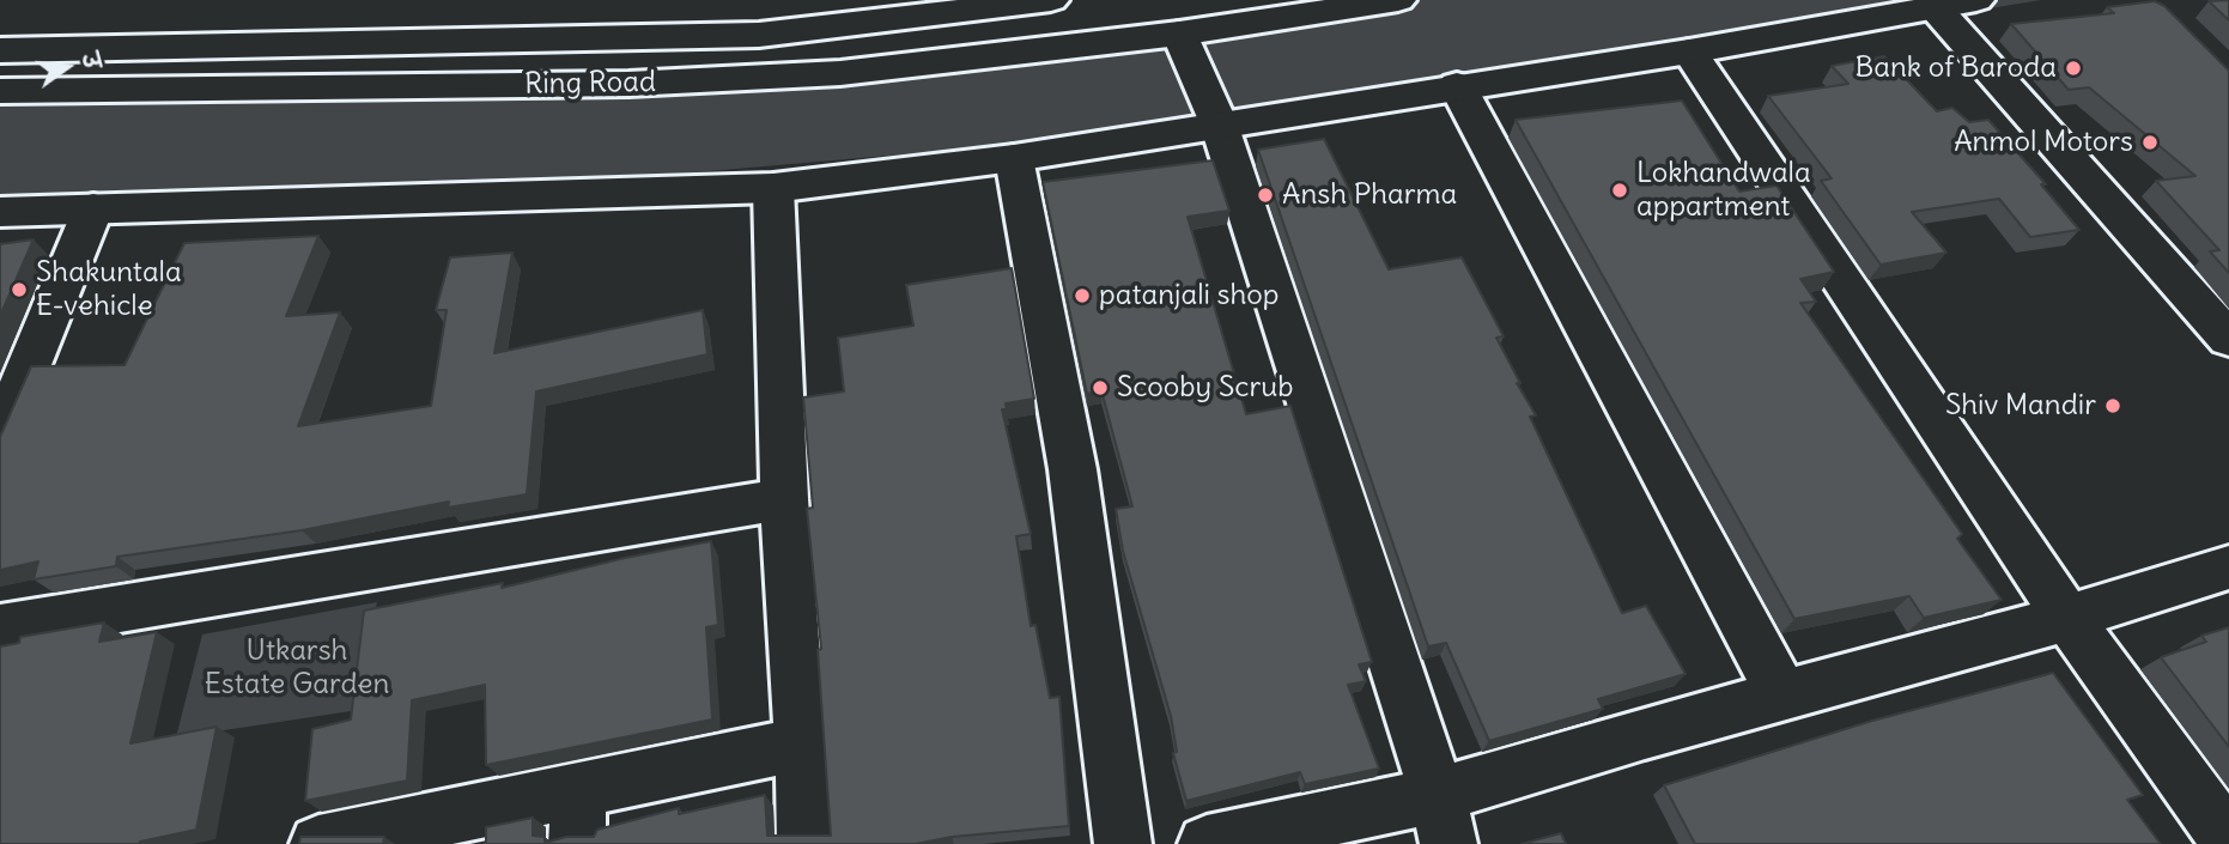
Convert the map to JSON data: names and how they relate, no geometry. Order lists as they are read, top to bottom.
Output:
{
  "streets": {
    "street": ["Ring Road"]
  },
  "parks": ["Utkarsh Estate Garden"],
  "places": [
    "Bank of Baroda",
    "Anmol Motors",
    "Lokhandwala appartment",
    "Ansh Pharma",
    "Shakuntala E-vehicle",
    "patanjali shop",
    "Scooby Scrub",
    "Shiv Mandir"
  ],
  "north": "right"
}
